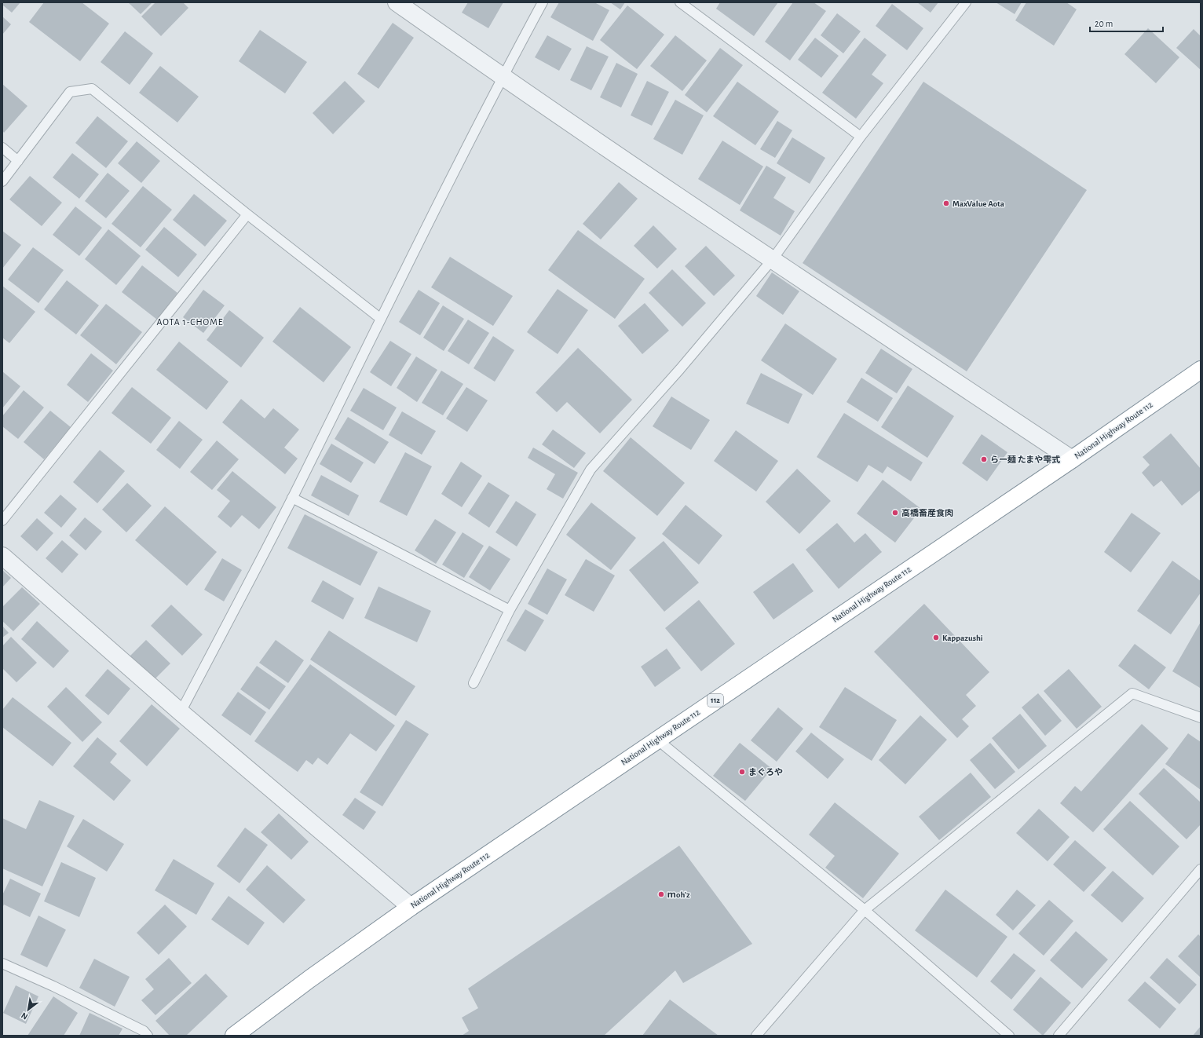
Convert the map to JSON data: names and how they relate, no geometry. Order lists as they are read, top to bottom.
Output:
{
  "streets": {
    "highway": ["National Highway Route 112", "112"]
  },
  "districts": ["AOTA 1-CHOME"],
  "places": [
    "MaxValue Aota",
    "らー麺 たまや雫式",
    "高橋畜産食肉",
    "Kappazushi",
    "まぐろや",
    "ｍoh'z"
  ],
  "scale_bar": "20 m",
  "north": "bottom left"
}
